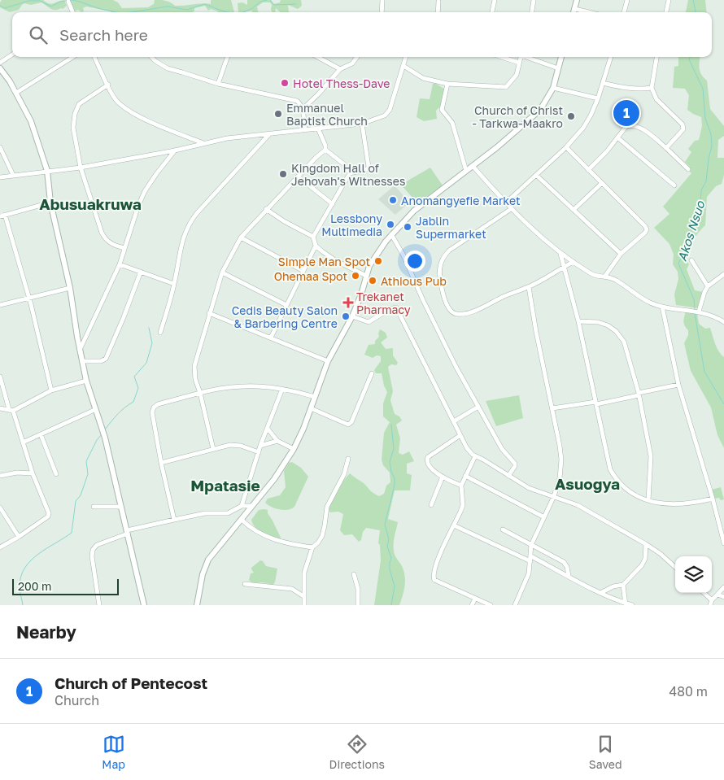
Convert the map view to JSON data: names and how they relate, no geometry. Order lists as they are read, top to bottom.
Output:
{
  "districts": ["Abusuakruwa", "Asuogya", "Mpatasie"],
  "water": ["Akos Nsuo"],
  "places": {
    "other": [
      "Hotel Thess-Dave",
      "Emmanuel Baptist Church",
      "Church of Christ - Tarkwa-Maakro",
      "Kingdom Hall of Jehovah's Witnesses",
      "Anomangyefie Market",
      "Lessbony Multimedia",
      "Jablin Supermarket",
      "Simple Man Spot",
      "Ohemaa Spot",
      "Athious Pub",
      "Cedis Beauty Salon & Barbering Centre"
    ],
    "health": ["Trekanet Pharmacy"]
  },
  "scale_bar": "200 m",
  "page": {
    "search": "Search here",
    "pins": "1",
    "scale": "200 m",
    "heading": "Nearby",
    "list": [
      {
        "mark": "1",
        "name": "Church of Pentecost",
        "note": "Church",
        "value": "480 m"
      }
    ],
    "nav": ["Map", "Directions", "Saved"]
  }
}
